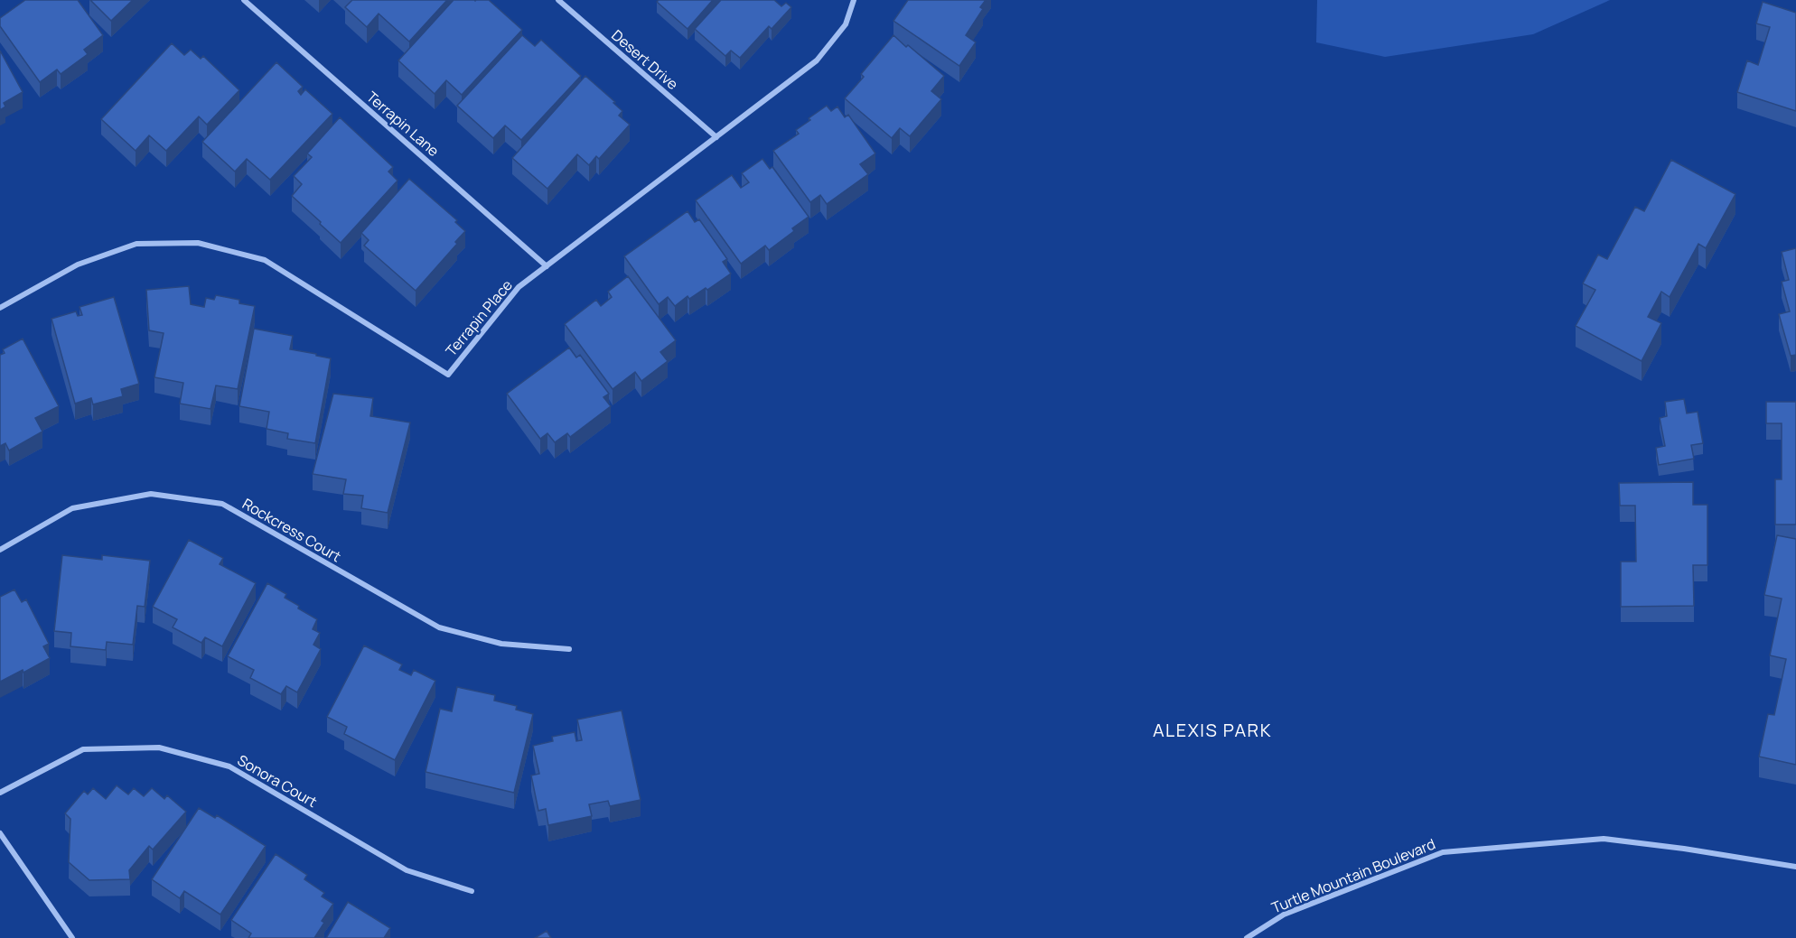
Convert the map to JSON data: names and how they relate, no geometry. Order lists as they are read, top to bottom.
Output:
{
  "streets": {
    "street": [
      "Desert Drive",
      "Terrapin Lane",
      "Terrapin Place",
      "Rockcress Court",
      "Sonora Court",
      "Turtle Mountain Boulevard"
    ]
  },
  "crossings": [
    ["Desert Drive", "Terrapin Place"],
    ["Terrapin Lane", "Terrapin Place"]
  ],
  "districts": ["ALEXIS PARK"]
}
